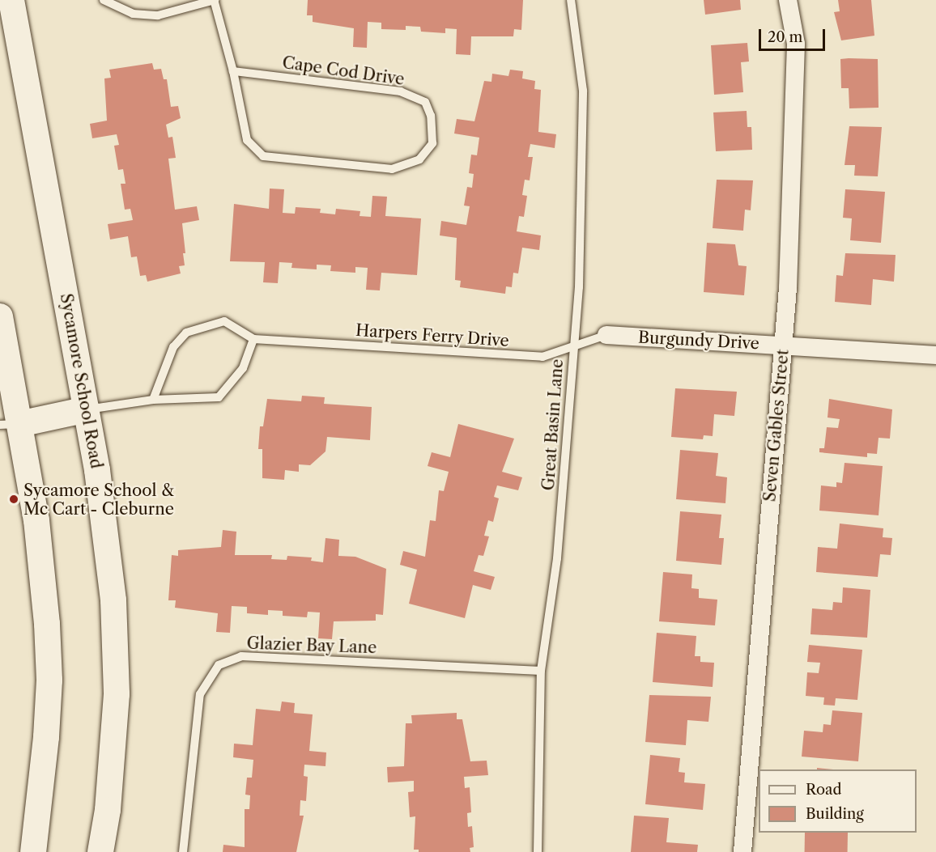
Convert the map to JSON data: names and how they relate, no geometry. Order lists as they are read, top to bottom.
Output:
{
  "streets": {
    "main road": ["Sycamore School Road"],
    "street": ["Burgundy Drive", "Seven Gables Street"],
    "lane": [
      "Cape Cod Drive",
      "Harpers Ferry Drive",
      "Great Basin Lane",
      "Glazier Bay Lane"
    ]
  },
  "crossings": [
    ["Harpers Ferry Drive", "Burgundy Drive"],
    ["Harpers Ferry Drive", "Great Basin Lane"],
    ["Burgundy Drive", "Seven Gables Street"],
    ["Great Basin Lane", "Glazier Bay Lane"]
  ],
  "places": ["Sycamore School & Mc Cart - Cleburne"],
  "legend": ["Road", "Building"],
  "scale_bar": "20 m"
}
